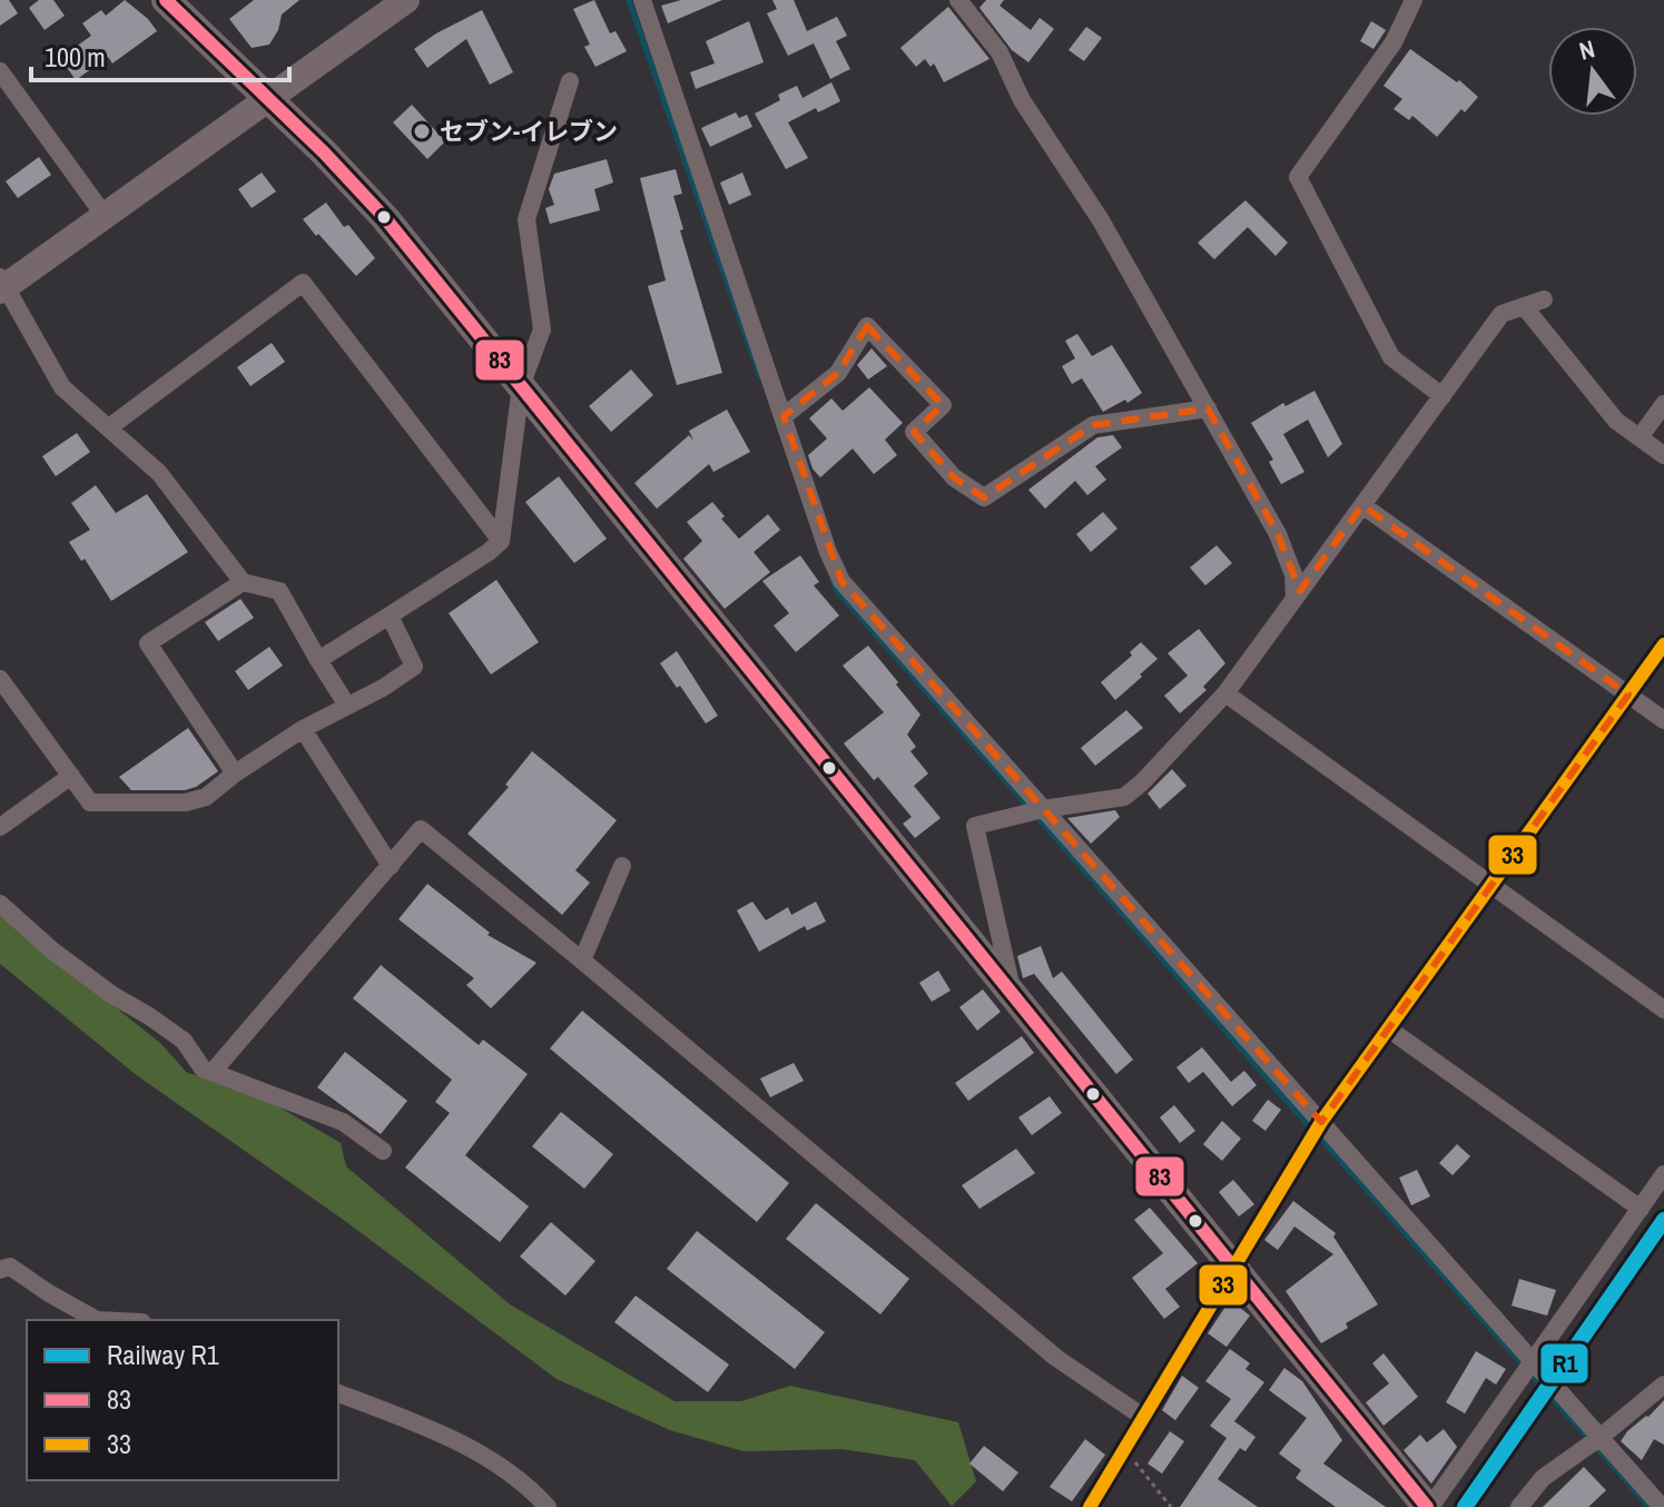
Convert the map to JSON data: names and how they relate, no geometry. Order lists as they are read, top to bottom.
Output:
{
  "places": ["セブン-イレブン"],
  "lines": ["transit line 83", "transit line 33", "rail line R1"],
  "legend": ["Railway R1", "83", "33"],
  "scale_bar": "100 m",
  "north": "top"
}
